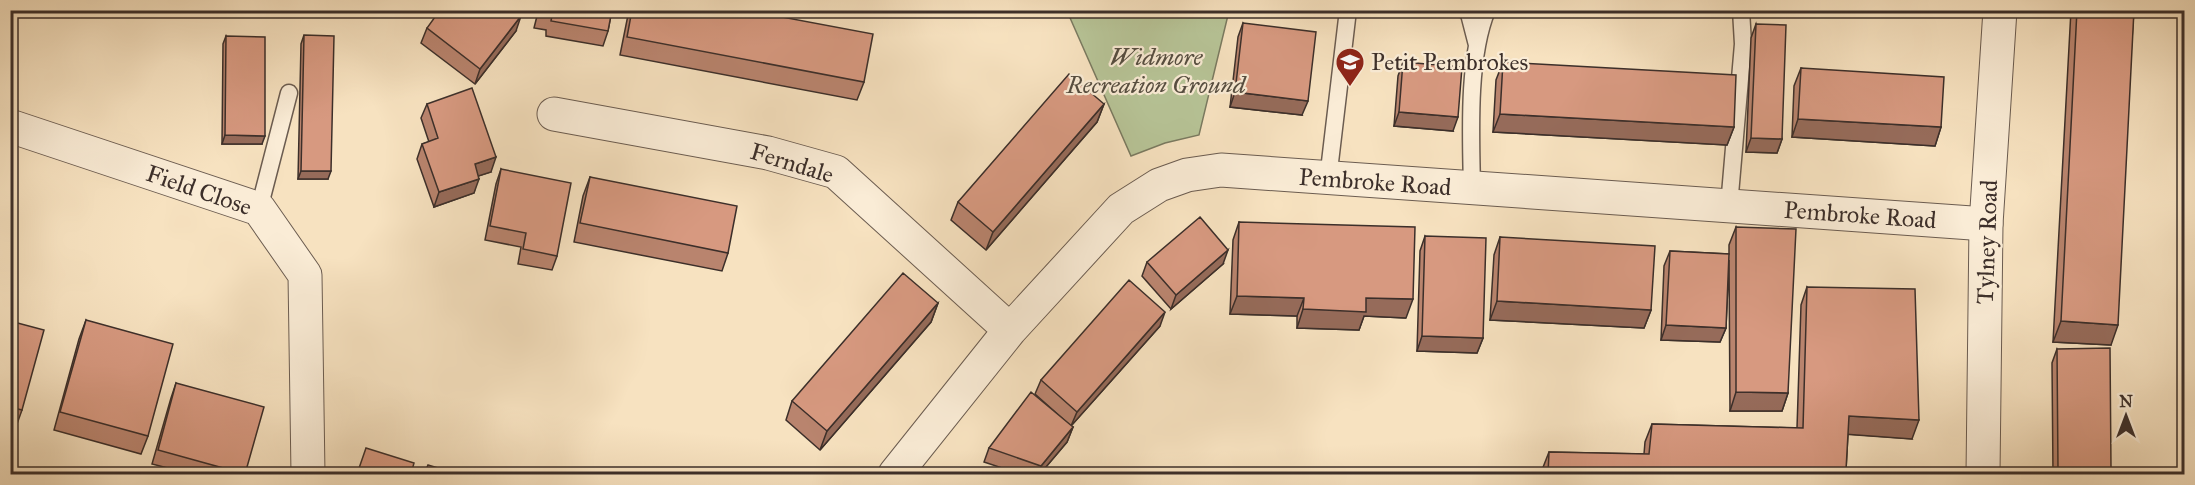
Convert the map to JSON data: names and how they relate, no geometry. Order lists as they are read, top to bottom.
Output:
{
  "streets": {
    "street": [
      "Ferndale",
      "Pembroke Road",
      "Field Close",
      "Tylney Road"
    ]
  },
  "crossings": [
    ["Ferndale", "Pembroke Road"],
    ["Pembroke Road", "Tylney Road"]
  ],
  "parks": ["Widmore Recreation Ground"],
  "places": {
    "school or university": ["Petit Pembrokes"]
  },
  "north": "top"
}
